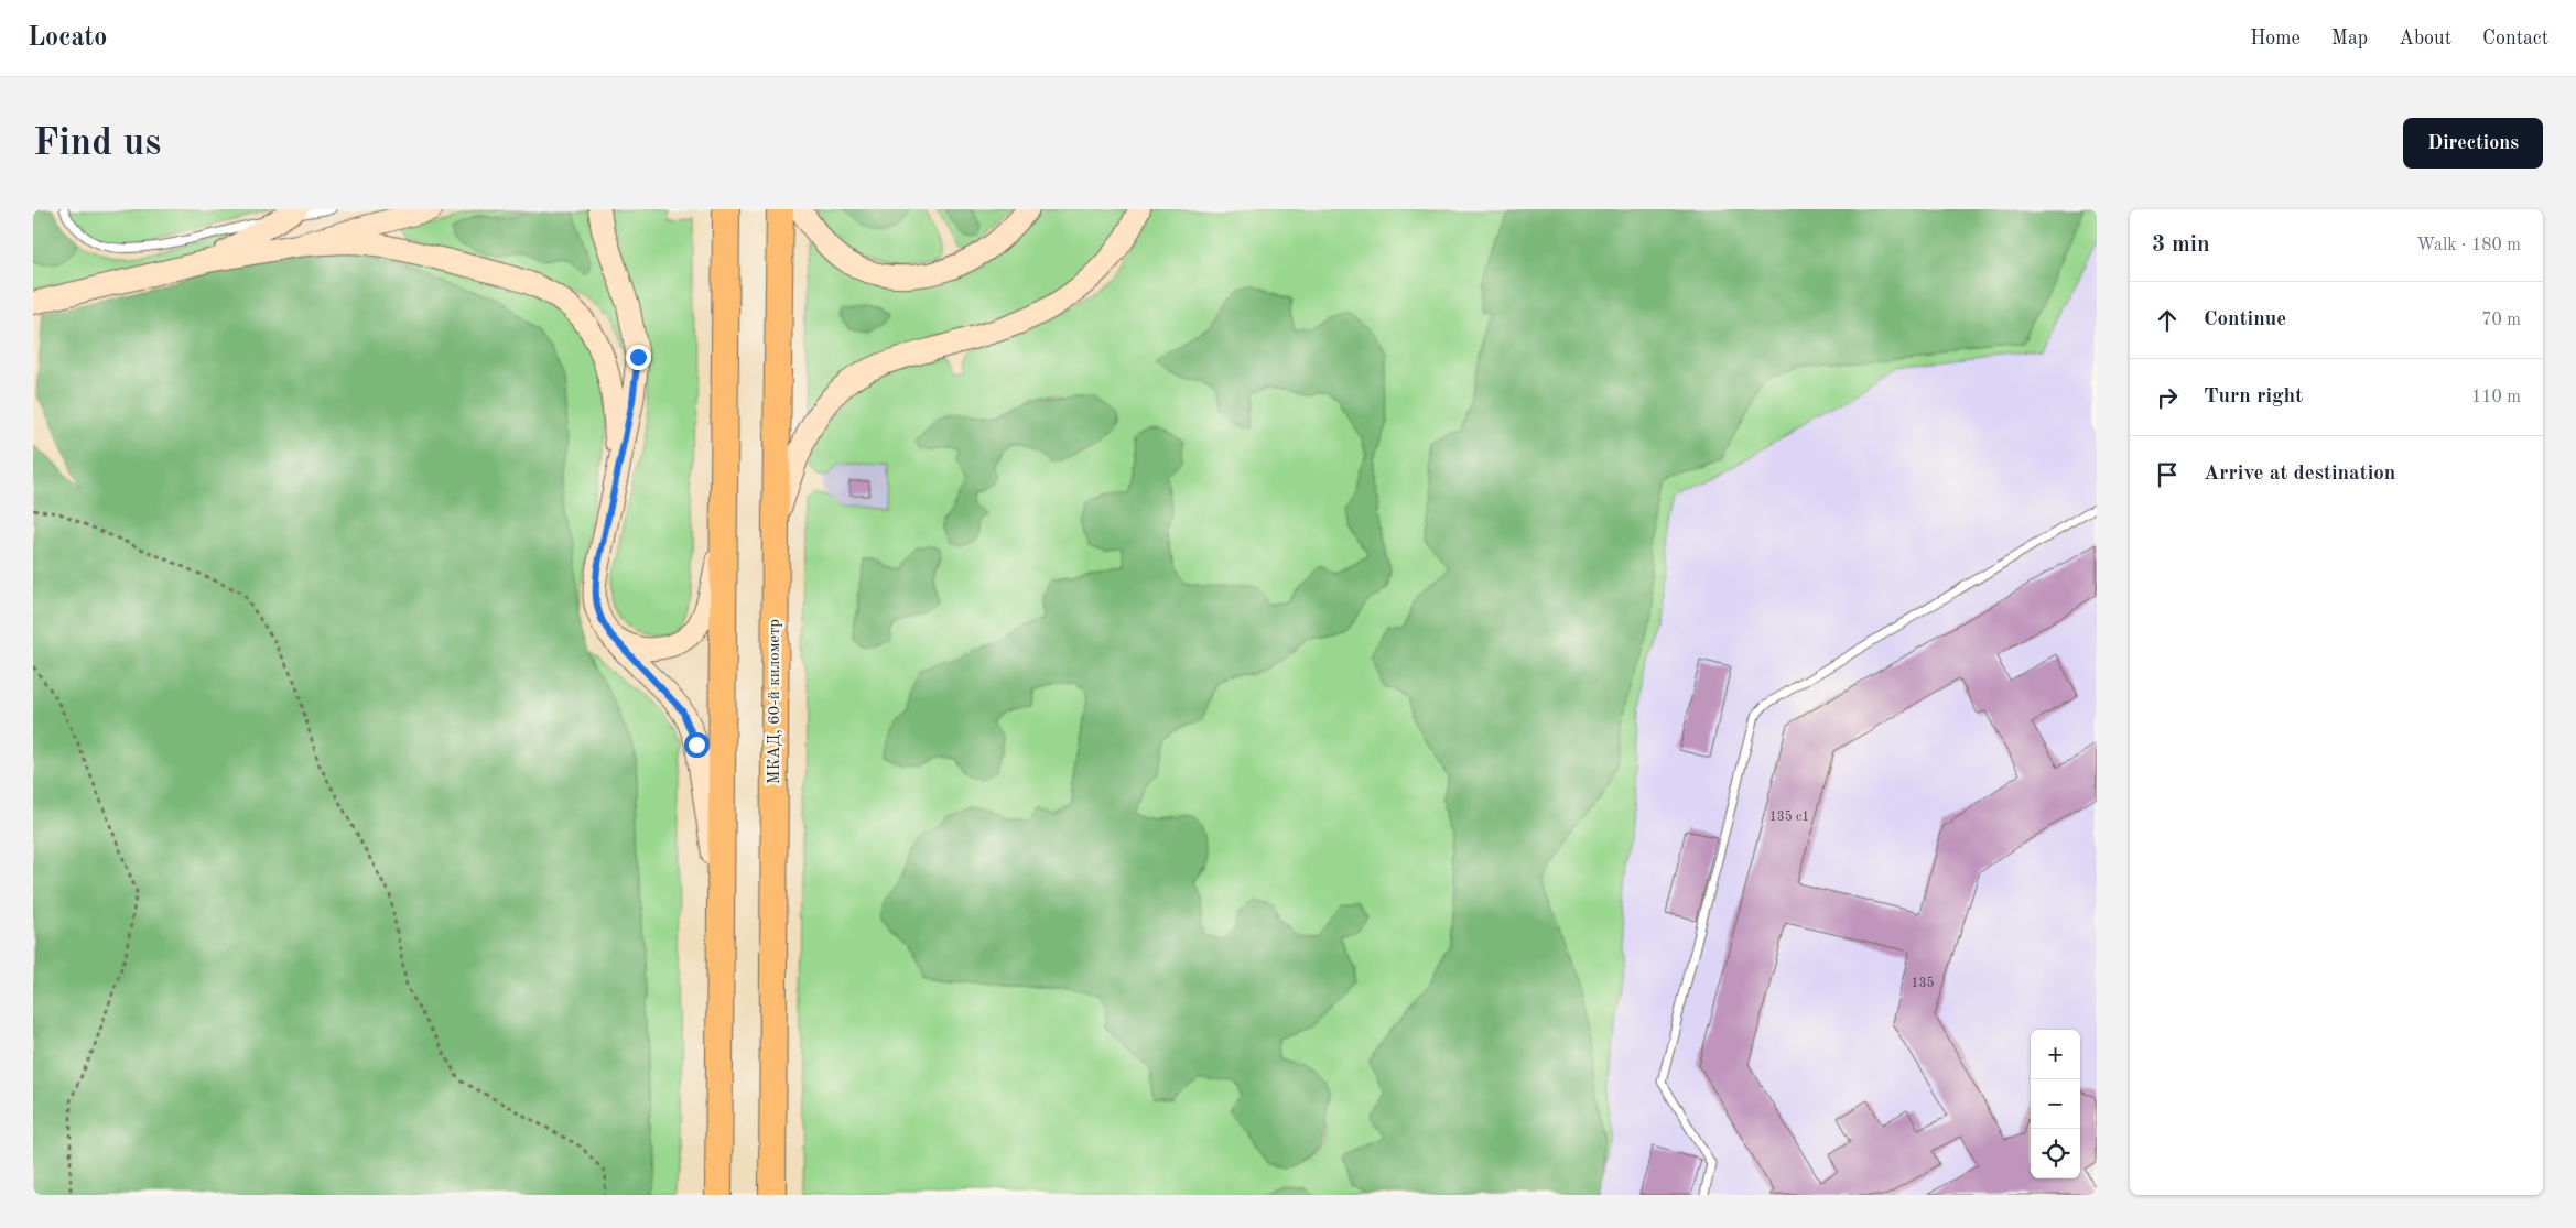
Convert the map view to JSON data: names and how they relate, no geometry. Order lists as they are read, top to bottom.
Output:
{
  "streets": {
    "highway": ["МКАД, 60-й километр"]
  },
  "house_numbers": ["135 с1", "135"],
  "page": {
    "header": "Locato",
    "nav": [
      "Home",
      "Map",
      "About",
      "Contact"
    ],
    "buttons": "Directions",
    "title": "Find us",
    "heading": ["3 min", "Walk · 180 m"],
    "list": [
      ["Continue", "70 m"],
      ["Turn right", "110 m"],
      "Arrive at destination"
    ],
    "map_buttons": ["+", "−"]
  }
}
